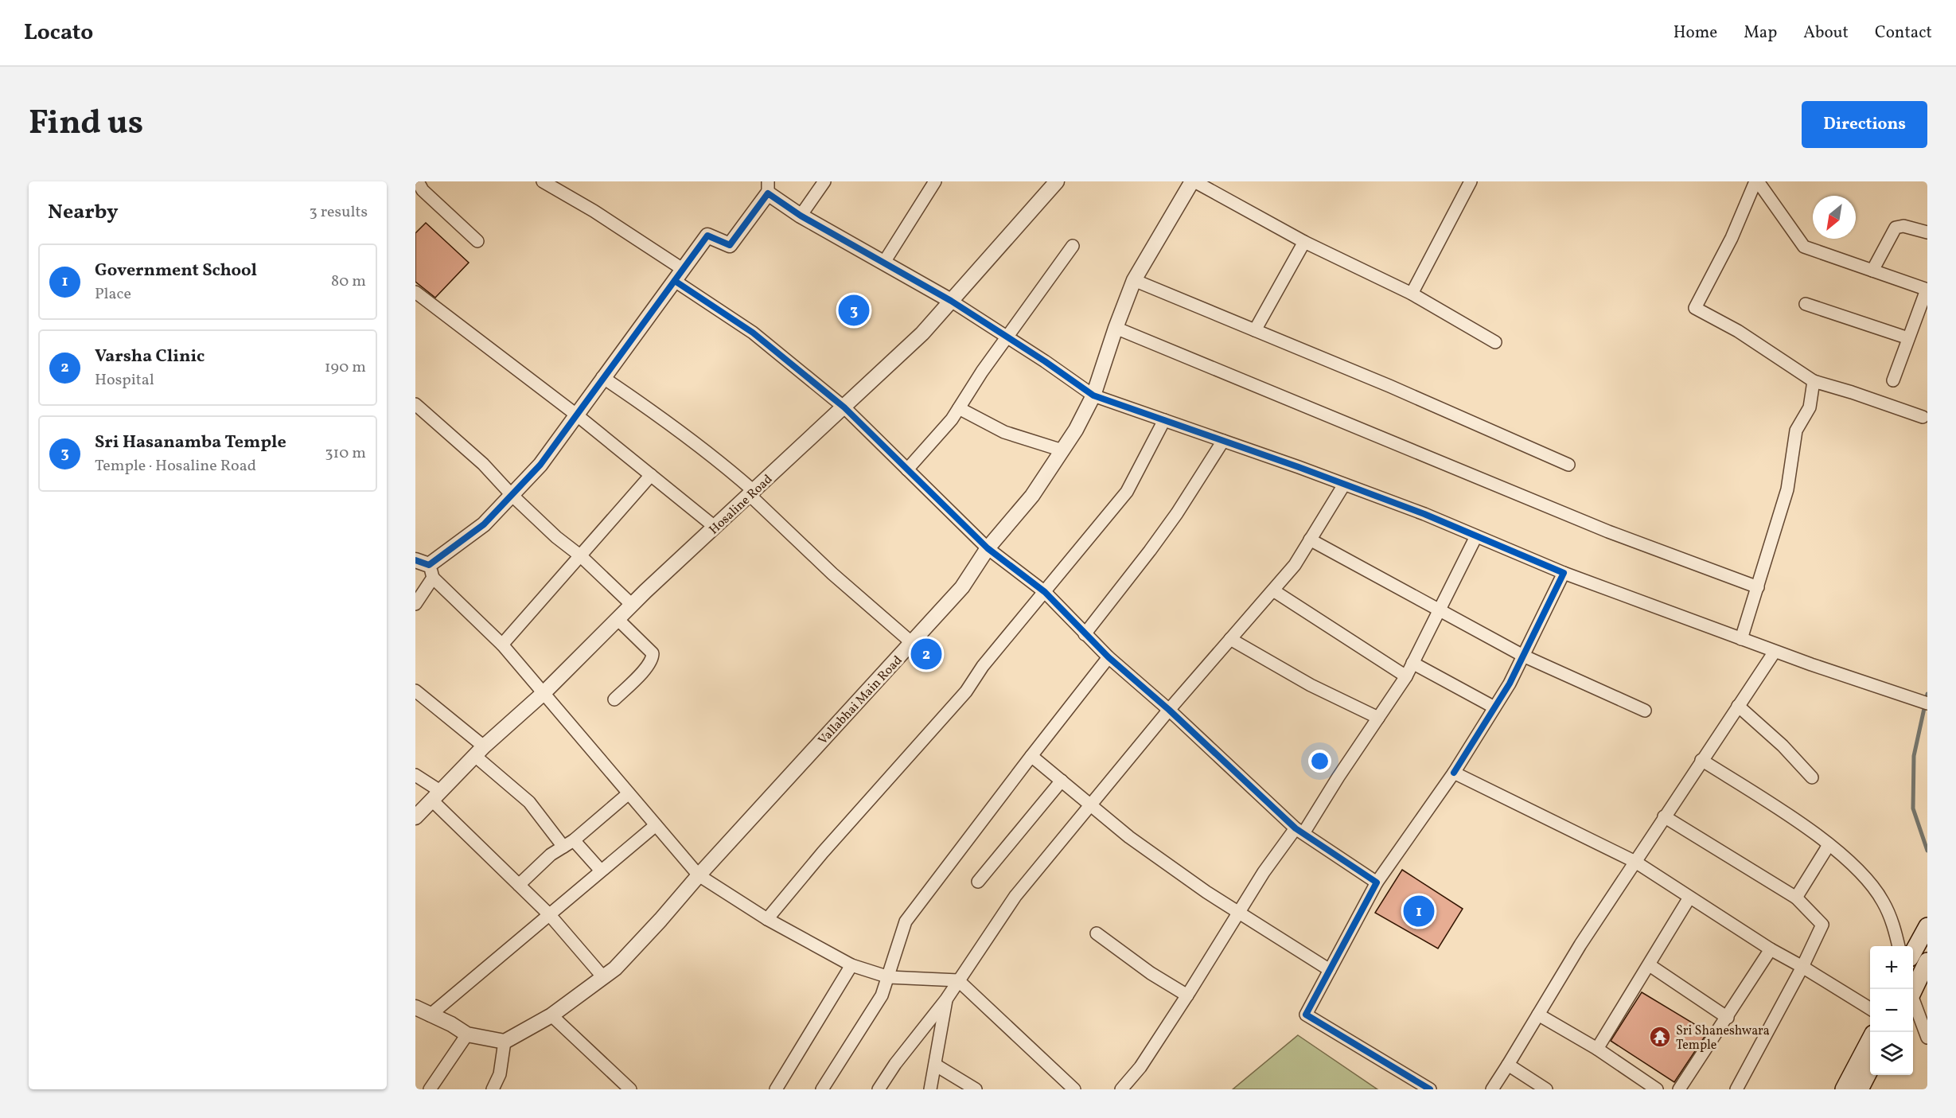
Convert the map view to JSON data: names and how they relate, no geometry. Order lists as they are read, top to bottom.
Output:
{
  "streets": {
    "street": ["Hosaline Road", "Vallabhai Main Road"]
  },
  "places": {
    "temple": ["Sri Shaneshwara Temple"]
  },
  "north": "bottom left",
  "page": {
    "header": "Locato",
    "nav": [
      "Home",
      "Map",
      "About",
      "Contact"
    ],
    "title": "Find us",
    "buttons": "Directions",
    "heading": ["Nearby", "3 results"],
    "list": [
      {
        "mark": "1",
        "name": "Government School",
        "note": "Place",
        "value": "80 m"
      },
      {
        "mark": "2",
        "name": "Varsha Clinic",
        "note": "Hospital",
        "value": "190 m"
      },
      {
        "mark": "3",
        "name": "Sri Hasanamba Temple",
        "note": "Temple · Hosaline Road",
        "value": "310 m"
      }
    ],
    "pins": ["3", "2", "1"],
    "map_buttons": ["+", "−"]
  }
}
